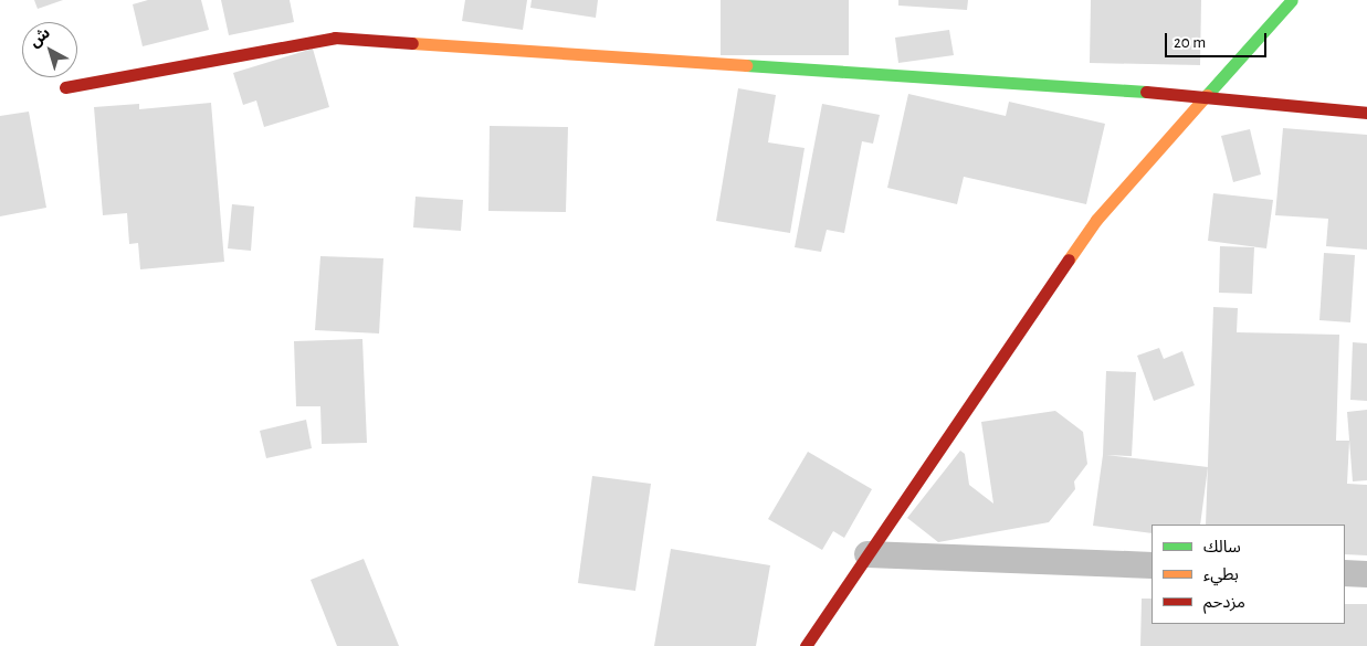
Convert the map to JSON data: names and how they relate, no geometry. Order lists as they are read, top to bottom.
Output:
{
  "legend": ["سالك", "بطيء", "مزدحم"],
  "scale_bar": "20 m",
  "north": "top left"
}
